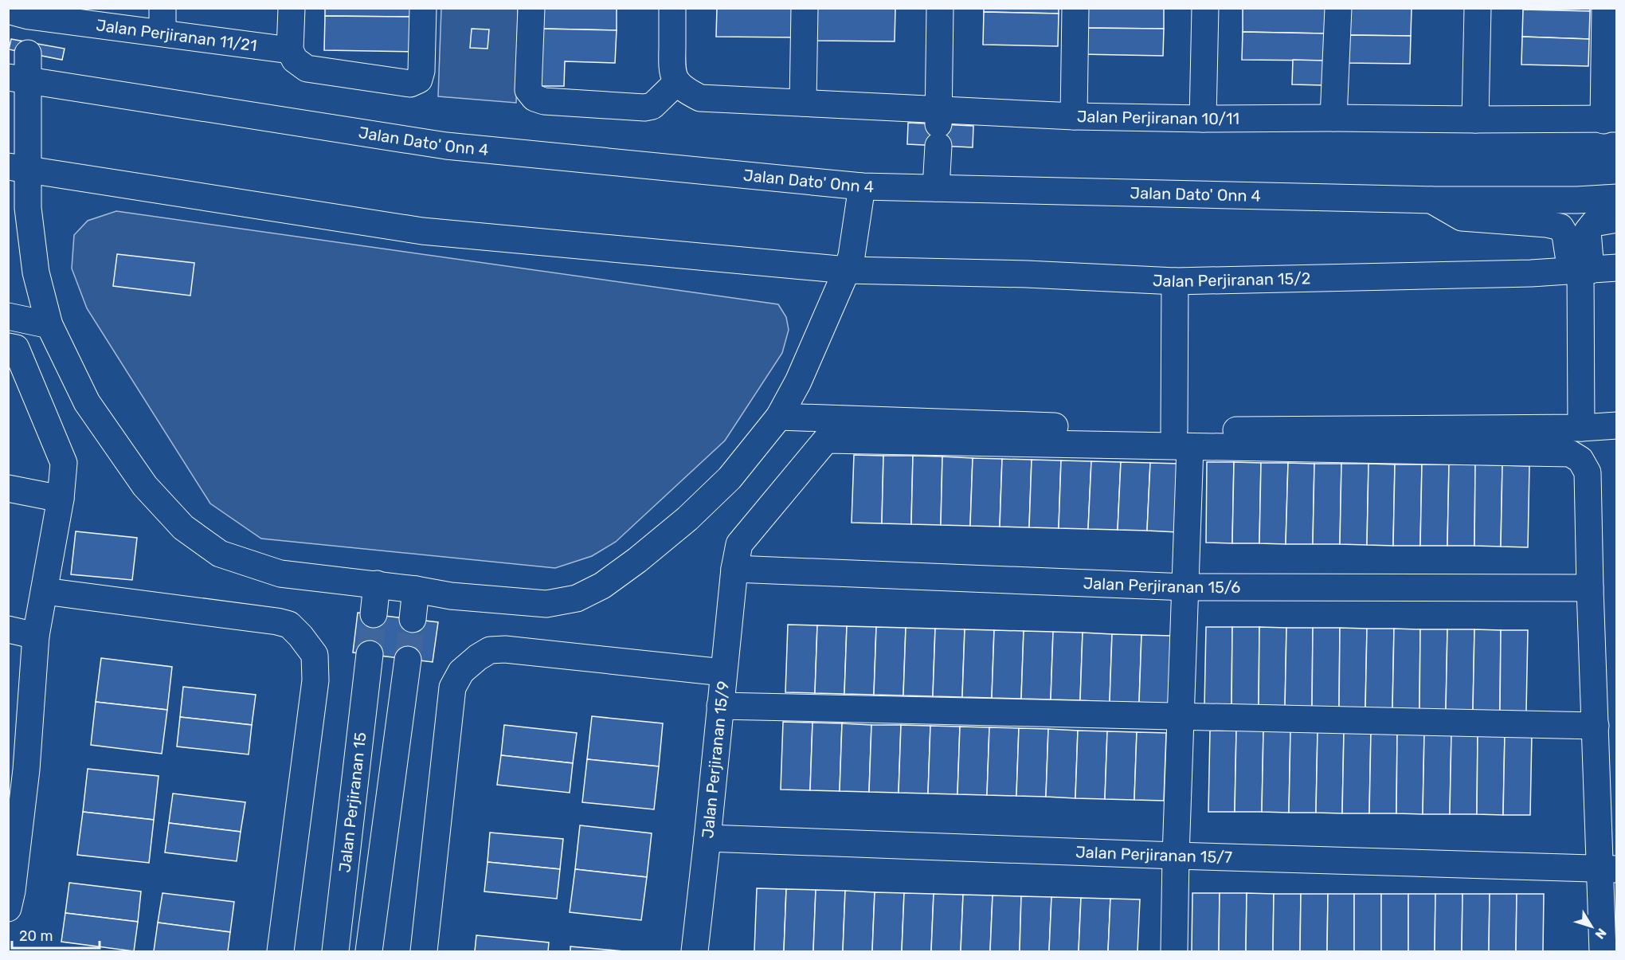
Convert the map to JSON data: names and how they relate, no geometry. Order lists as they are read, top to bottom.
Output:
{
  "streets": {
    "street": [
      "Jalan Perjiranan 11/21",
      "Jalan Perjiranan 10/11",
      "Jalan Dato' Onn 4",
      "Jalan Perjiranan 15/2",
      "Jalan Perjiranan 15/6",
      "Jalan Perjiranan 15/9",
      "Jalan Perjiranan 15",
      "Jalan Perjiranan 15/7"
    ]
  },
  "crossings": [
    ["Jalan Perjiranan 15/6", "Jalan Perjiranan 15/9"],
    ["Jalan Perjiranan 15/9", "Jalan Perjiranan 15/7"]
  ],
  "scale_bar": "20 m",
  "north": "bottom right"
}
